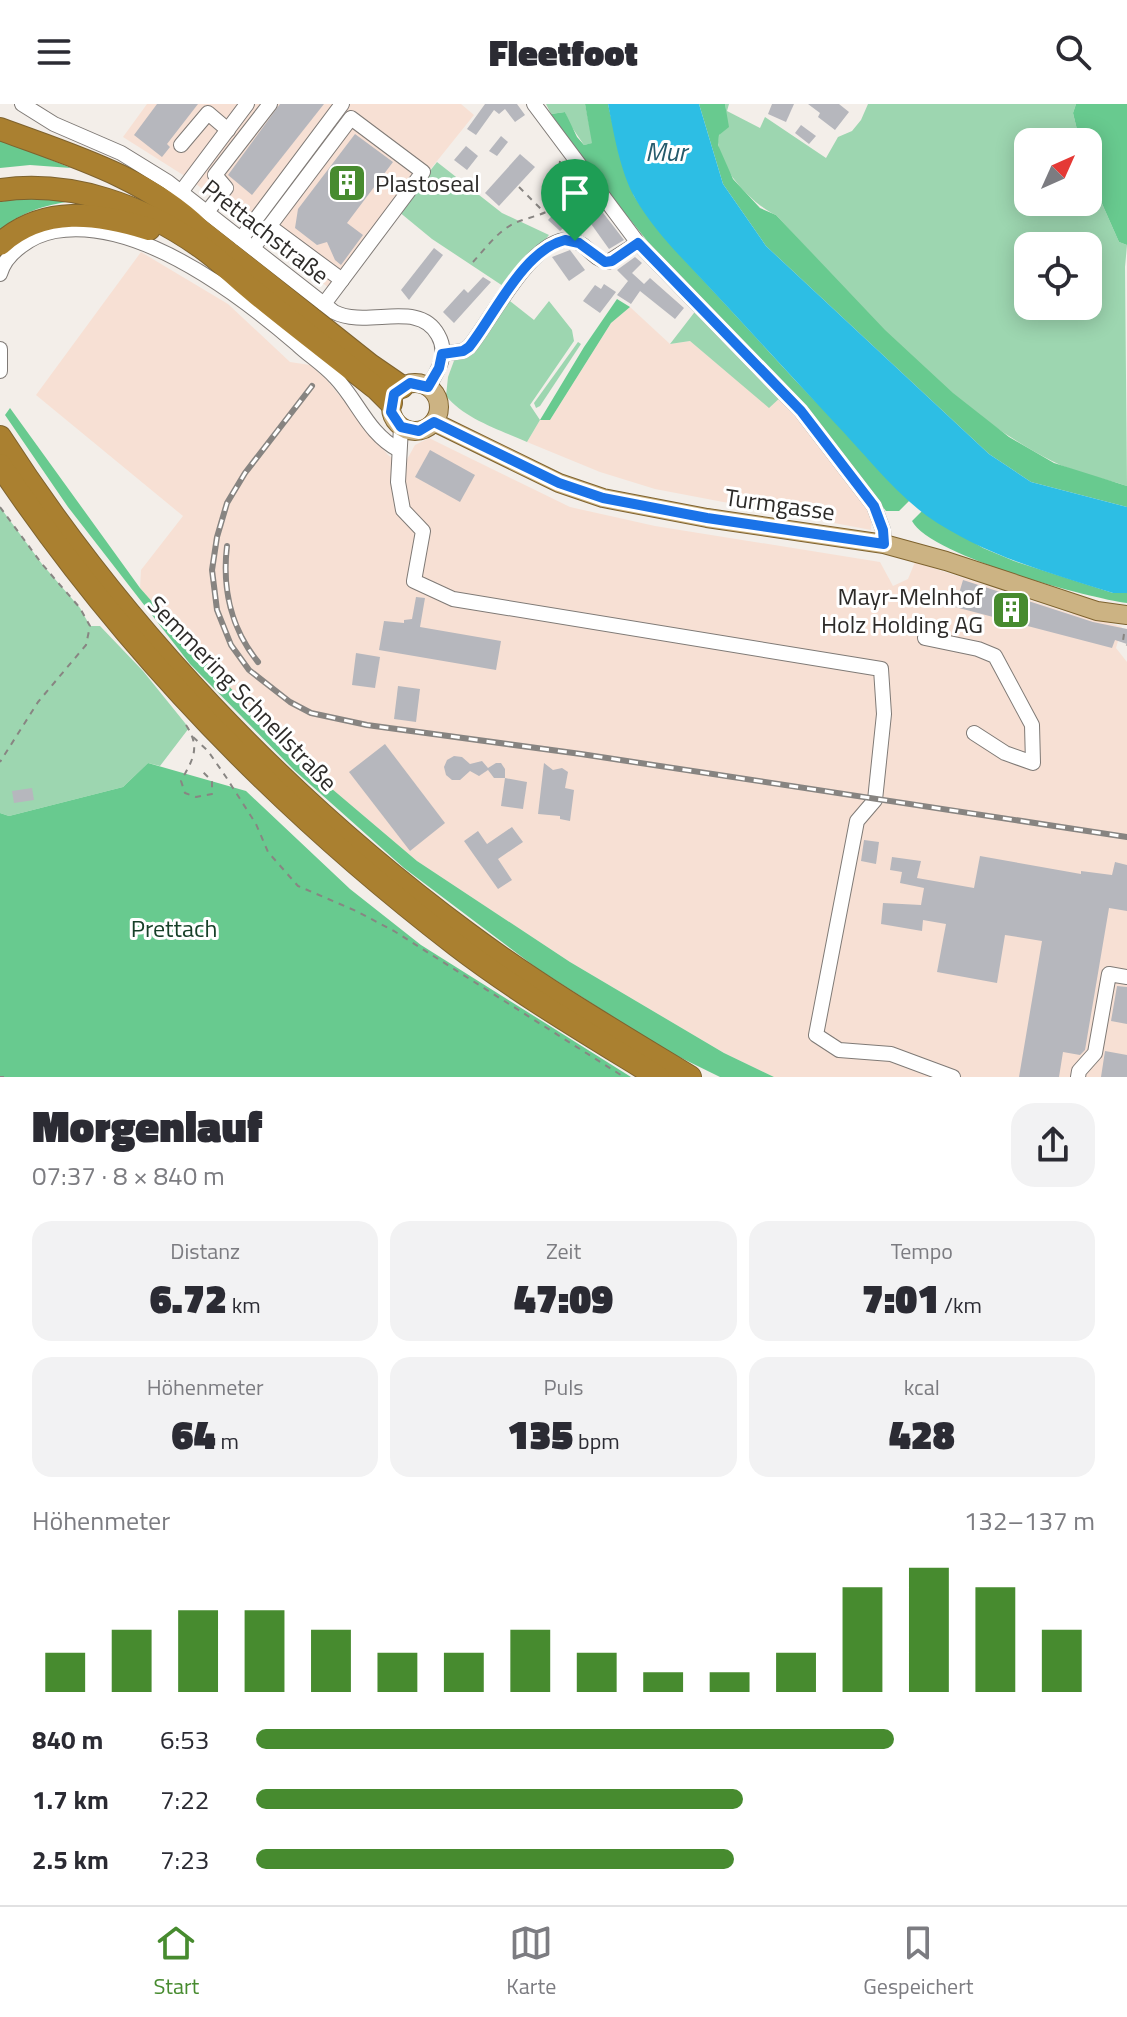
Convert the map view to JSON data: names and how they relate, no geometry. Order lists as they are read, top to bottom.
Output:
{
  "streets": {
    "highway": ["Semmering Schnellstraße"],
    "main road": ["Turmgasse"],
    "street": ["Prettachstraße"]
  },
  "water": ["Mur"],
  "parks": ["Prettach"],
  "places": {
    "building": ["Plastoseal", "Mayr-Melnhof Holz Holding AG"]
  },
  "north": "top right",
  "page": {
    "header": "Fleetfoot",
    "heading": ["Morgenlauf", "07:37 · 8 × 840 m"],
    "stats": [
      ["Distanz", "6.72 km"],
      ["Zeit", "47:09"],
      ["Tempo", "7:01 /km"],
      ["Höhenmeter", "64 m"],
      ["Puls", "135 bpm"],
      ["kcal", "428"]
    ],
    "chart": ["Höhenmeter", "132–137 m"],
    "list": [
      {
        "name": "840 m",
        "note": "6:53"
      },
      {
        "name": "1.7 km",
        "note": "7:22"
      },
      {
        "name": "2.5 km",
        "note": "7:23"
      }
    ],
    "tabs": ["Start", "Karte", "Gespeichert"]
  }
}
